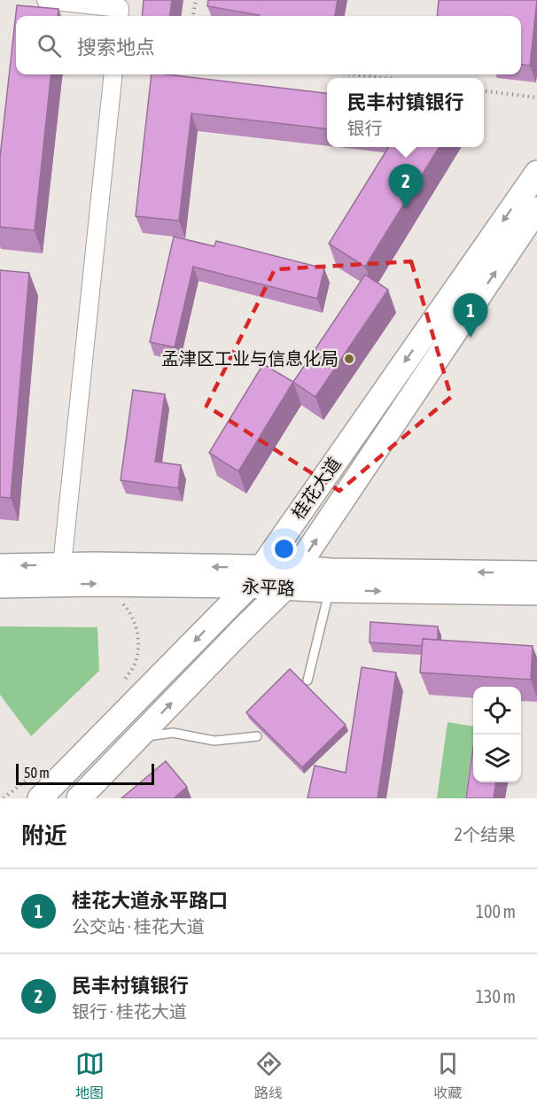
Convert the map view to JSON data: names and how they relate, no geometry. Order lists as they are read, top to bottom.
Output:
{
  "streets": {
    "main road": ["桂花大道", "永平路"]
  },
  "crossings": [
    ["桂花大道", "永平路"]
  ],
  "places": ["孟津区工业与信息化局"],
  "scale_bar": "50 m",
  "page": {
    "search": "搜索地点",
    "popup": ["民丰村镇银行", "银行"],
    "pins": ["2", "1"],
    "scale": "50 m",
    "heading": ["附近", "2个结果"],
    "list": [
      {
        "mark": "1",
        "name": "桂花大道永平路口",
        "note": "公交站 · 桂花大道",
        "value": "100 m"
      },
      {
        "mark": "2",
        "name": "民丰村镇银行",
        "note": "银行 · 桂花大道",
        "value": "130 m"
      }
    ],
    "nav": ["地图", "路线", "收藏"]
  }
}
